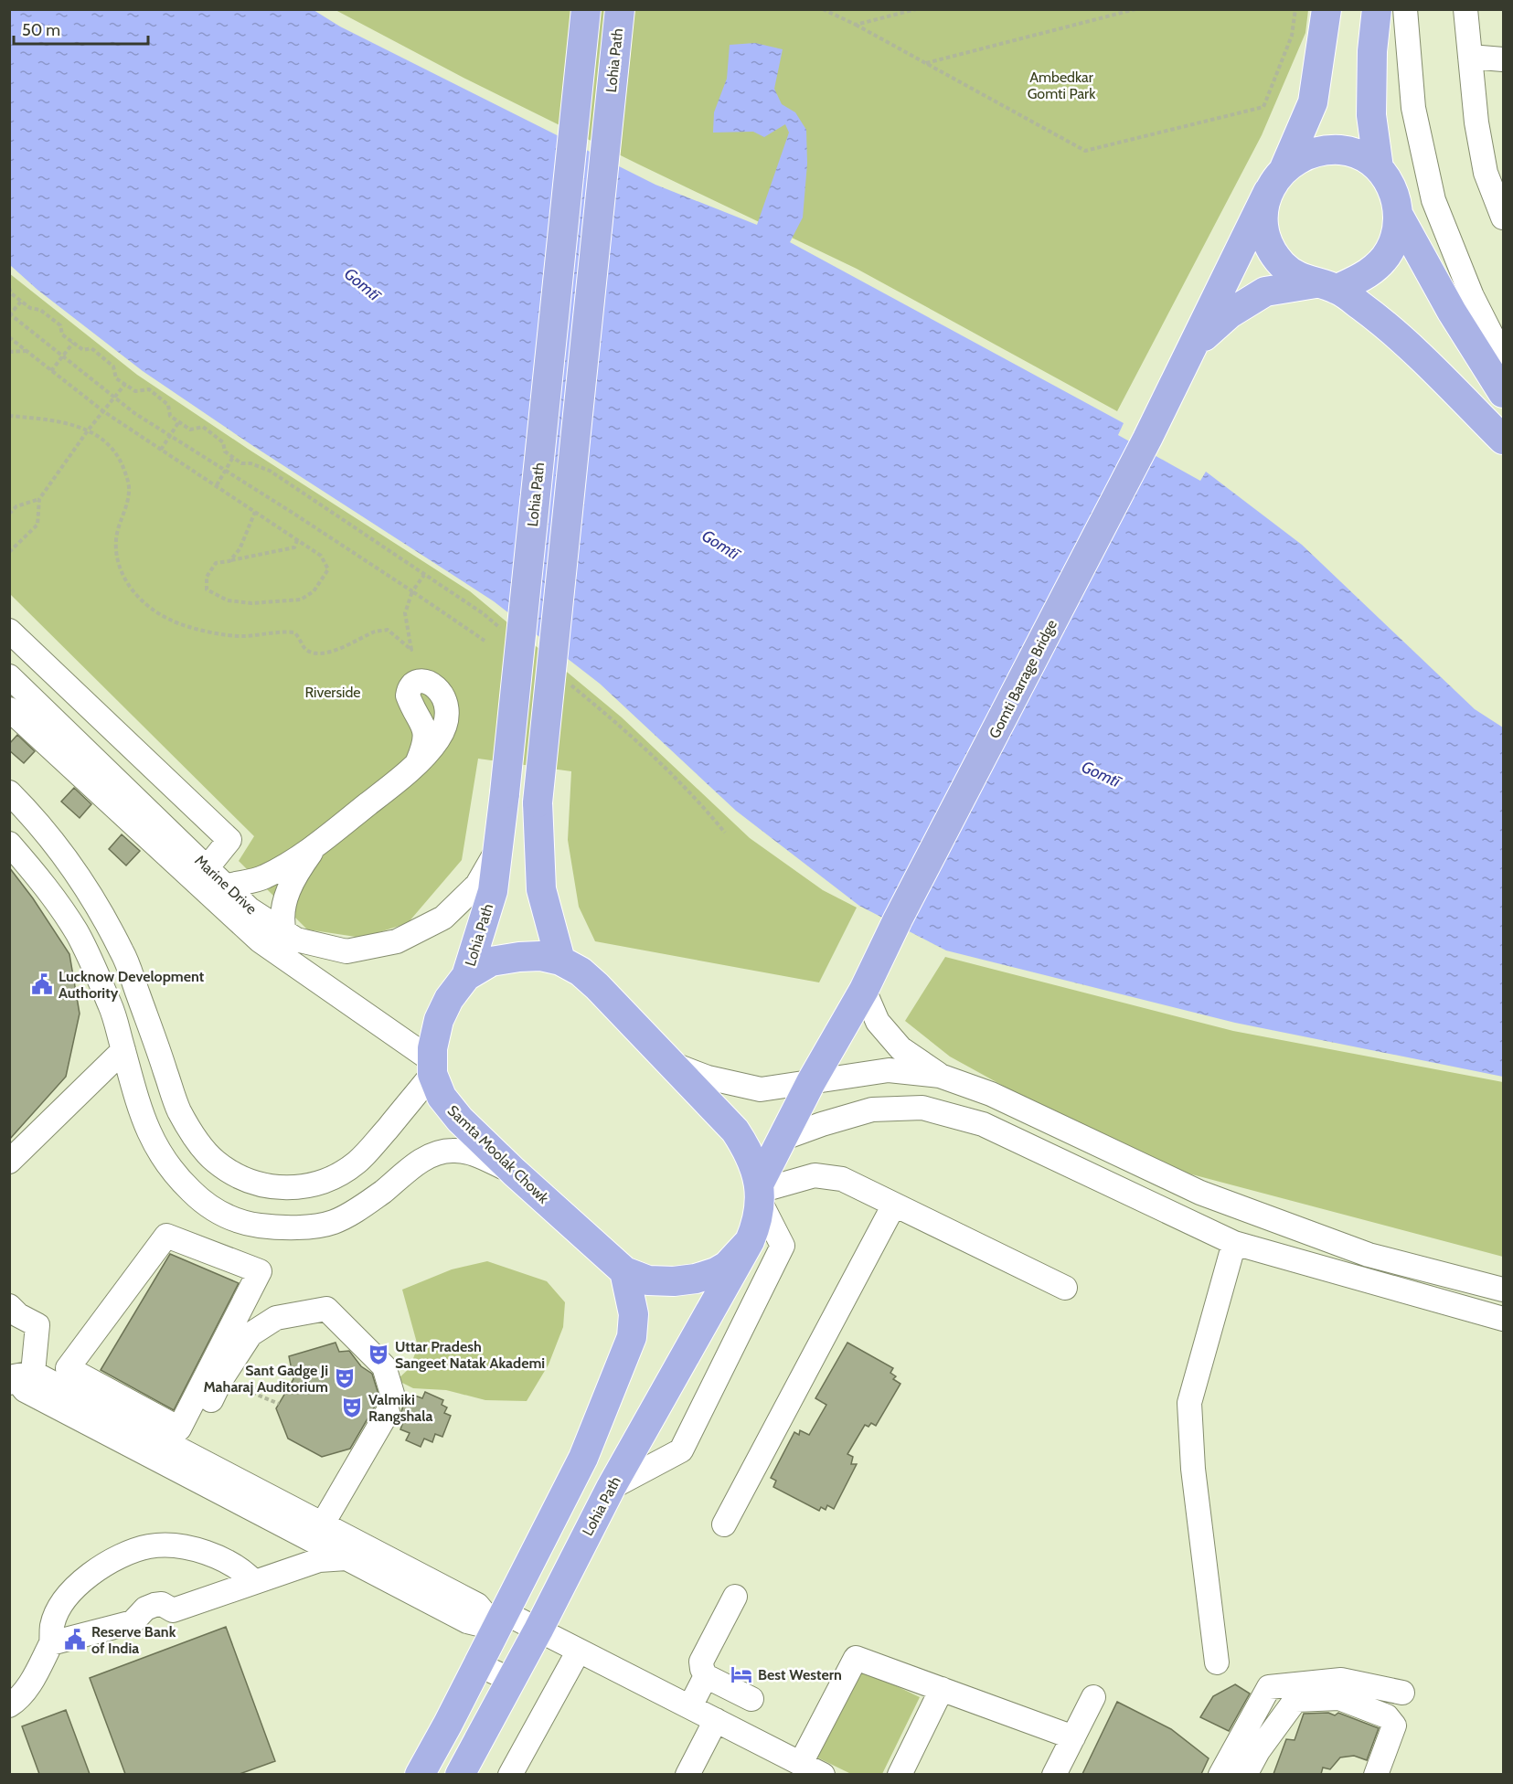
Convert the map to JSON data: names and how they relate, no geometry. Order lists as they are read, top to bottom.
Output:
{
  "streets": {
    "main road": ["Lohia Path", "Gomti Barrage Bridge", "Samta Moolak Chowk"],
    "street": ["Marine Drive"]
  },
  "crossings": [
    ["Lohia Path", "Marine Drive"],
    ["Lohia Path", "Samta Moolak Chowk"],
    ["Gomti Barrage Bridge", "Samta Moolak Chowk"],
    ["Marine Drive", "Samta Moolak Chowk"]
  ],
  "water": ["Gomtī"],
  "parks": ["Ambedkar Gomti Park", "Riverside"],
  "places": {
    "public building": ["Lucknow Development Authority", "Reserve Bank of India"],
    "theatre": ["Uttar Pradesh Sangeet Natak Akademi", "Sant Gadge Ji Maharaj Auditorium", "Valmiki Rangshala"],
    "hotel": ["Best Western"]
  },
  "scale_bar": "50 m"
}
